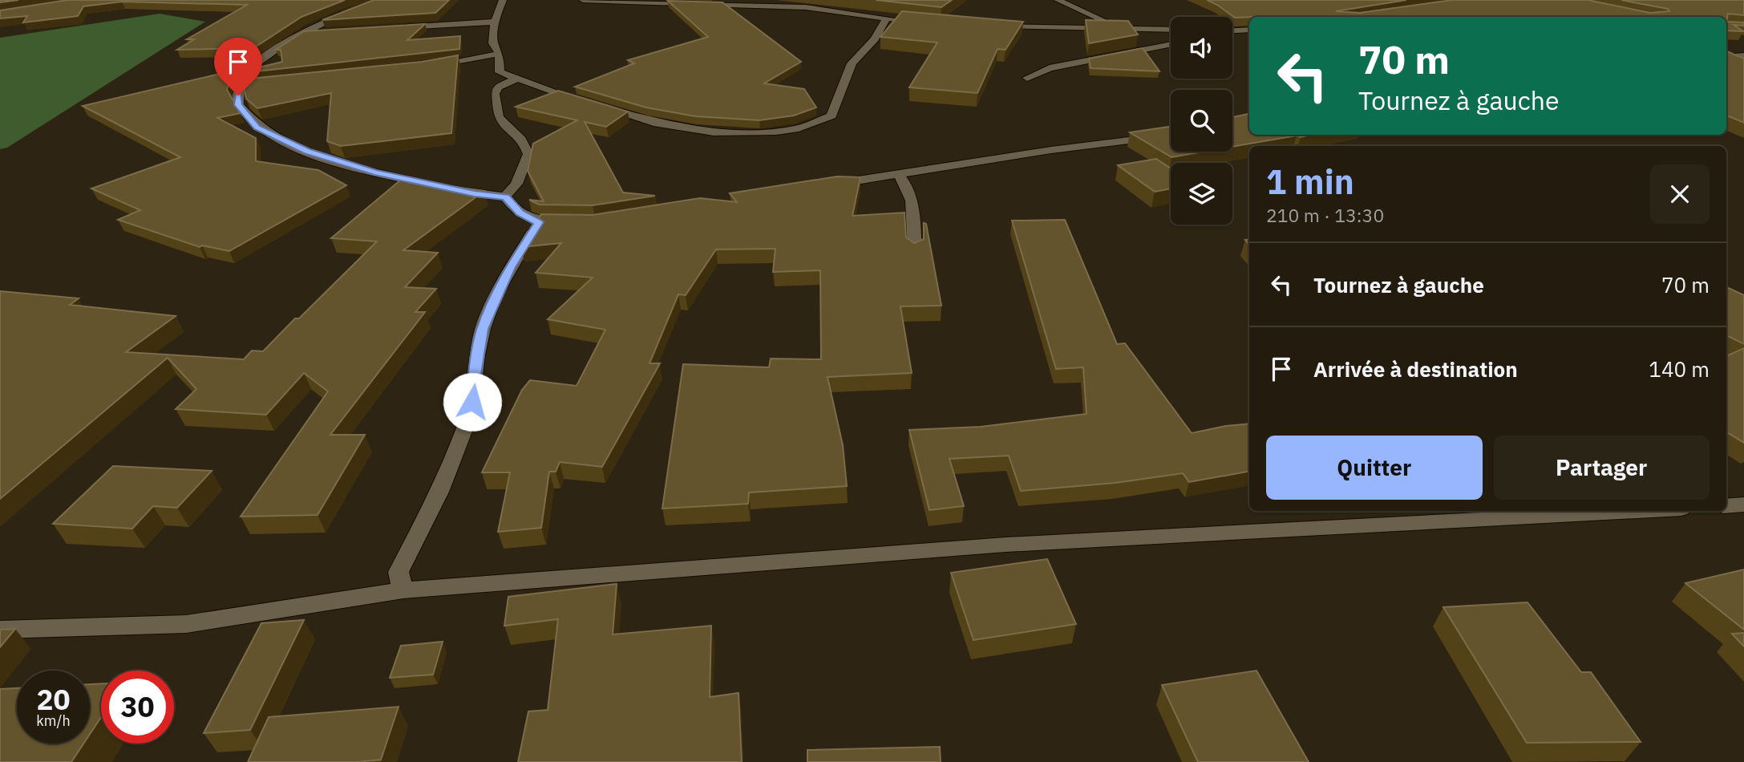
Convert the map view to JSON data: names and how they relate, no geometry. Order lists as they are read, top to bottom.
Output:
{
  "page": {
    "turn": ["70 m", "Tournez à gauche"],
    "heading": ["1 min", "210 m · 13:30"],
    "list": [
      {
        "name": "Tournez à gauche",
        "value": "70 m"
      },
      {
        "name": "Arrivée à destination",
        "value": "140 m"
      }
    ],
    "buttons": ["Quitter", "Partager"],
    "speed": "20 km/h",
    "limit": "30"
  }
}
